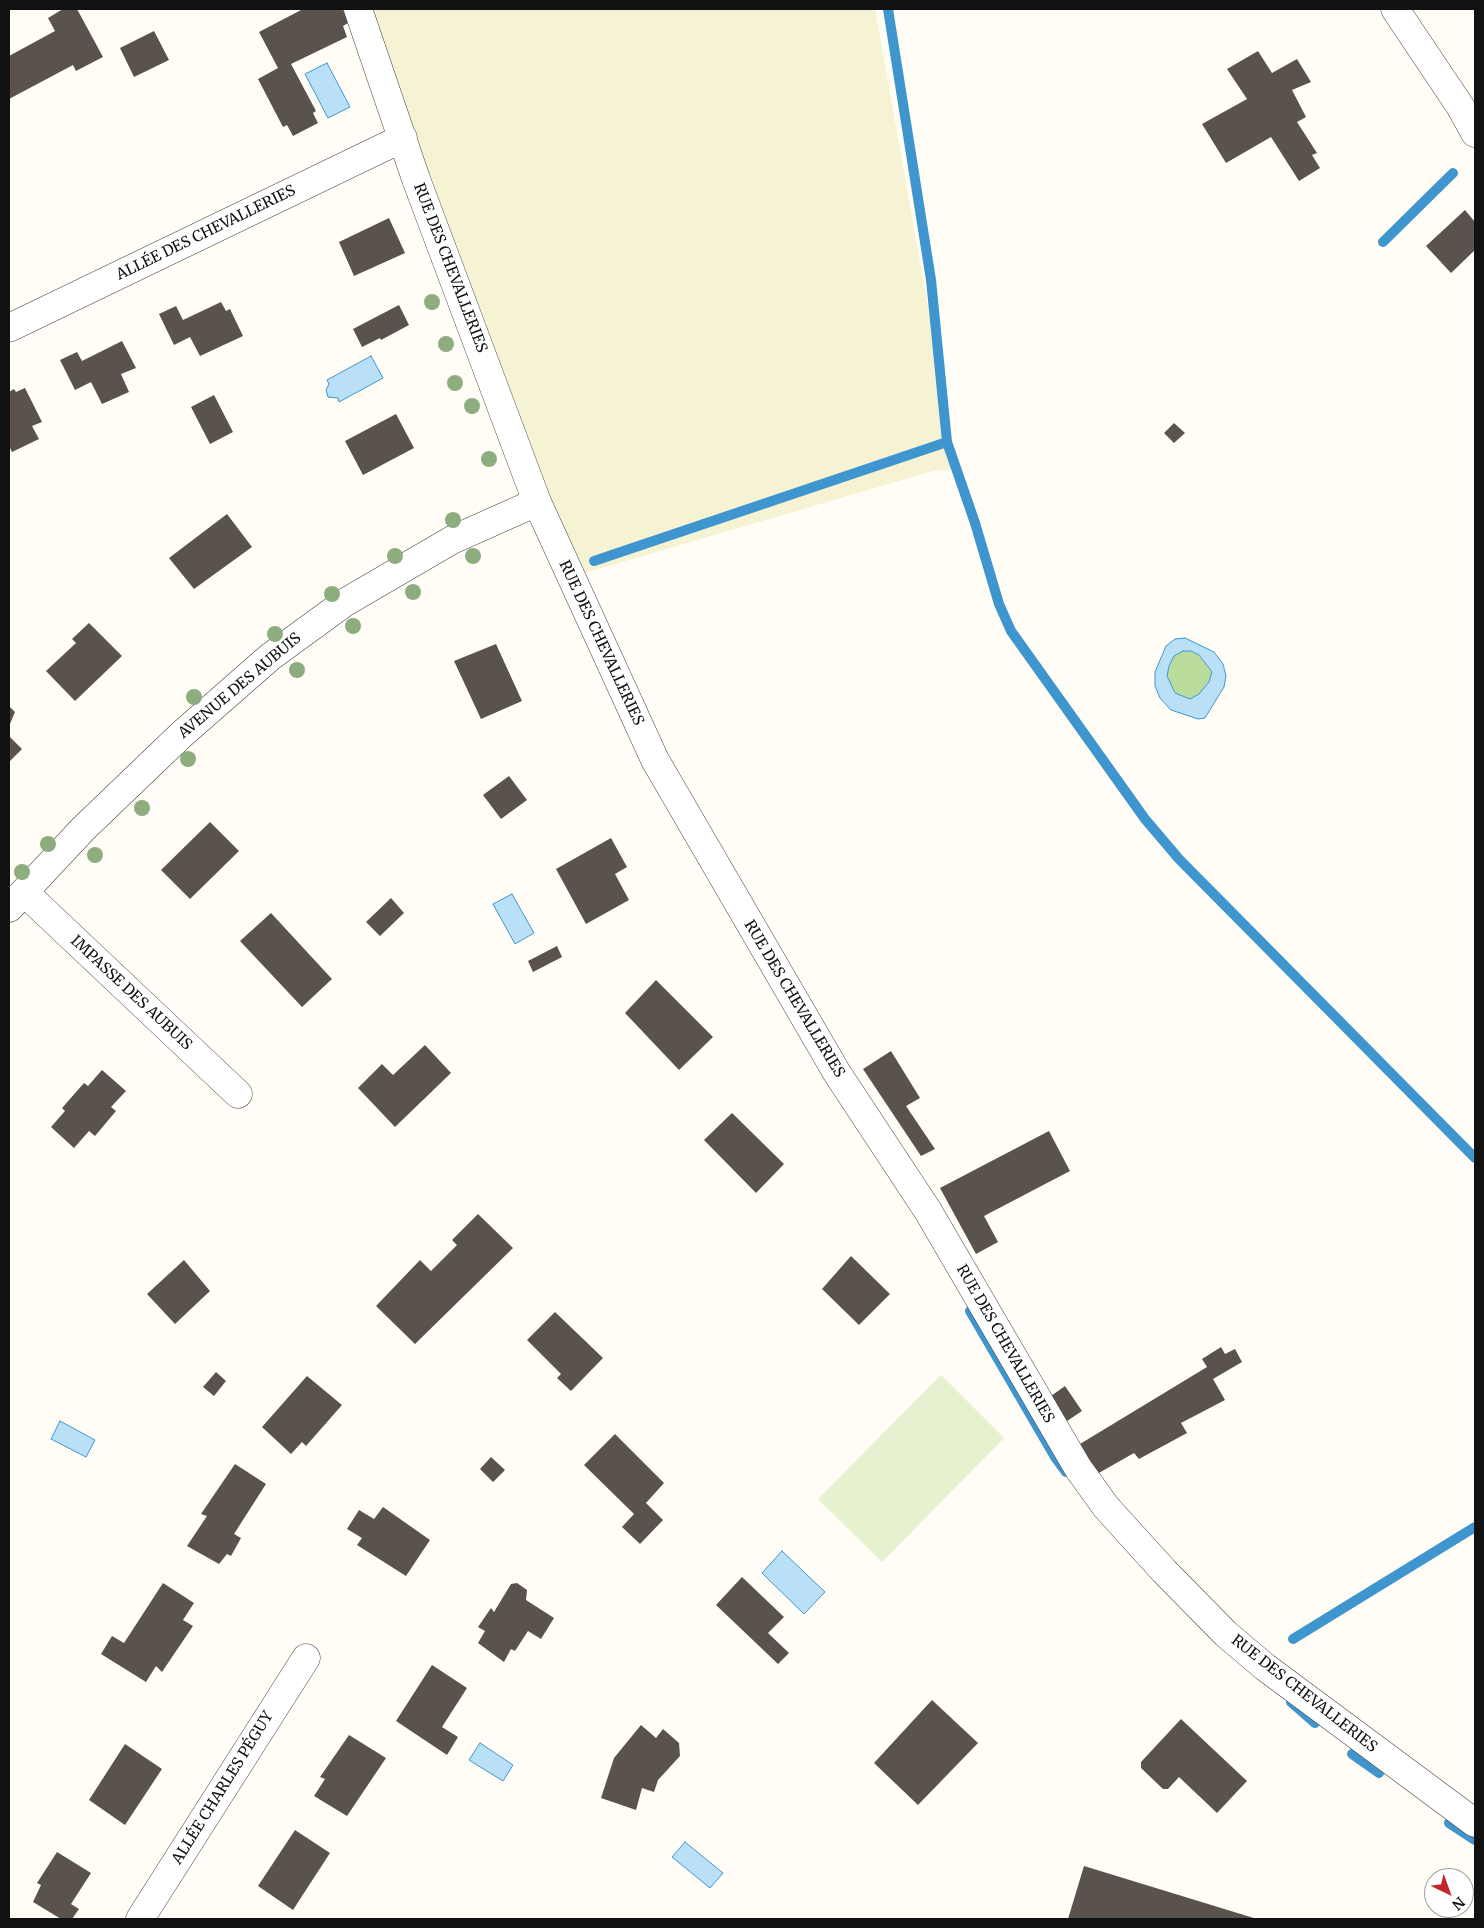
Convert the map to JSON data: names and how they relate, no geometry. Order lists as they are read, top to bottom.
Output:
{
  "streets": {
    "street": [
      "ALLÉE DES CHEVALLERIES",
      "RUE DES CHEVALLERIES",
      "AVENUE DES AUBUIS",
      "IMPASSE DES AUBUIS",
      "ALLÉE CHARLES PÉGUY"
    ]
  },
  "crossings": [
    ["ALLÉE DES CHEVALLERIES", "RUE DES CHEVALLERIES"],
    ["RUE DES CHEVALLERIES", "AVENUE DES AUBUIS"],
    ["AVENUE DES AUBUIS", "IMPASSE DES AUBUIS"]
  ],
  "north": "bottom right"
}
